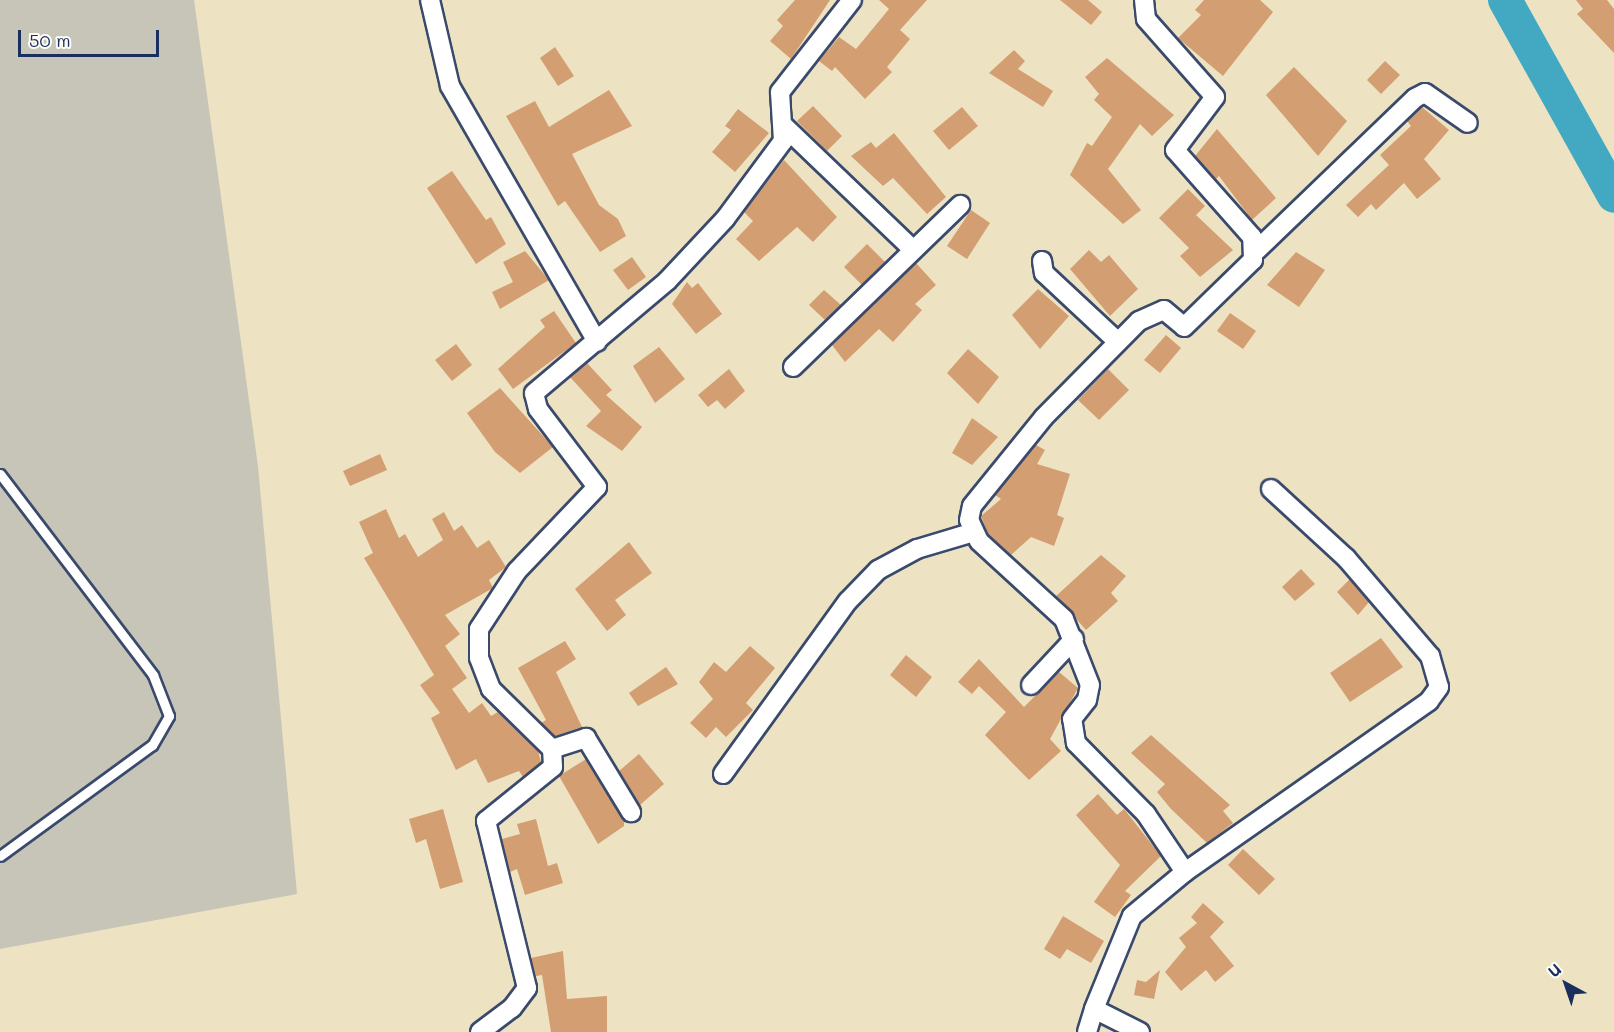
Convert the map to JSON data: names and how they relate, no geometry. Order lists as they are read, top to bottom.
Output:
{
  "scale_bar": "50 m",
  "north": "top left"
}
